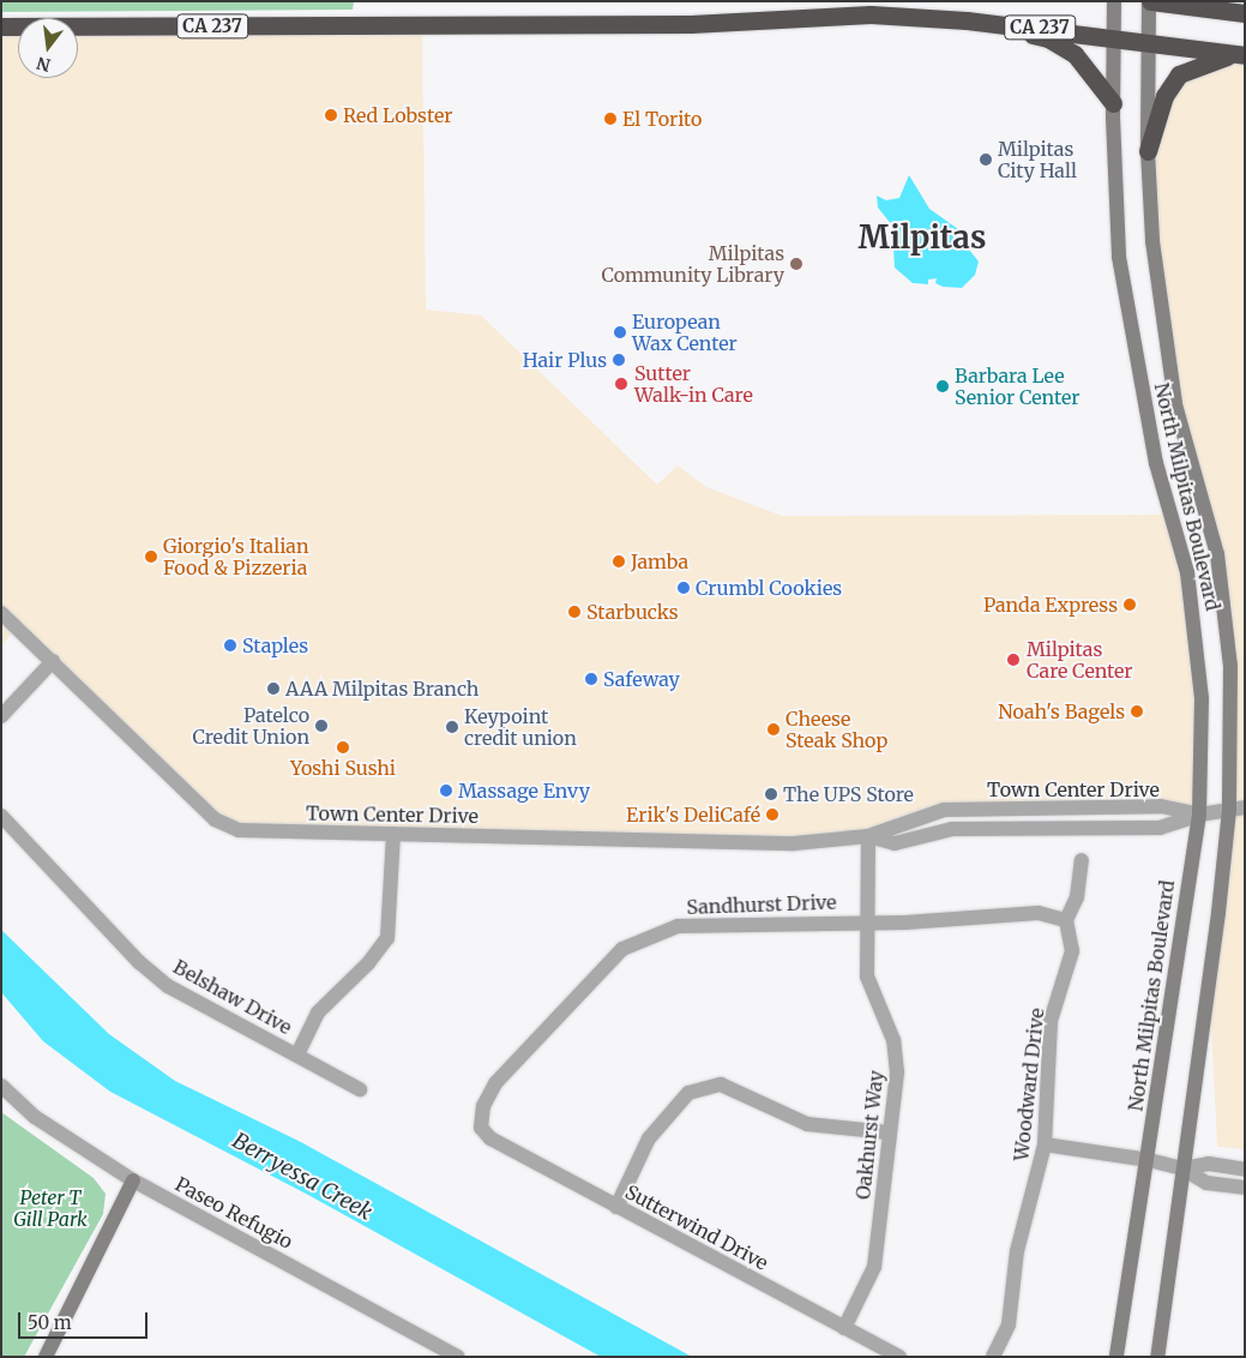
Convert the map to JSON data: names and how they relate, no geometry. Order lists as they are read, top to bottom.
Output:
{
  "streets": {
    "highway": ["CA 237"],
    "main road": ["North Milpitas Boulevard"],
    "street": [
      "Town Center Drive",
      "Sandhurst Drive",
      "Belshaw Drive",
      "Woodward Drive",
      "Oakhurst Way",
      "Paseo Refugio",
      "Sutterwind Drive"
    ]
  },
  "crossings": [
    ["CA 237", "North Milpitas Boulevard"],
    ["North Milpitas Boulevard", "Town Center Drive"],
    ["Town Center Drive", "Oakhurst Way"],
    ["Sandhurst Drive", "Woodward Drive"],
    ["Sandhurst Drive", "Oakhurst Way"],
    ["Sandhurst Drive", "Sutterwind Drive"],
    ["Oakhurst Way", "Sutterwind Drive"]
  ],
  "districts": ["Milpitas"],
  "water": ["Berryessa Creek"],
  "parks": ["Peter T Gill Park"],
  "places": [
    "Red Lobster",
    "El Torito",
    "Milpitas City Hall",
    "Milpitas Community Library",
    "European Wax Center",
    "Hair Plus",
    "Sutter Walk-in Care",
    "Barbara Lee Senior Center",
    "Giorgio's Italian Food & Pizzeria",
    "Jamba",
    "Crumbl Cookies",
    "Panda Express",
    "Starbucks",
    "Staples",
    "Milpitas Care Center",
    "Safeway",
    "AAA Milpitas Branch",
    "Noah's Bagels",
    "Patelco Credit Union",
    "Keypoint credit union",
    "Cheese Steak Shop",
    "Yoshi Sushi",
    "Massage Envy",
    "The UPS Store",
    "Erik's DeliCafé"
  ],
  "scale_bar": "50 m",
  "north": "bottom"
}
